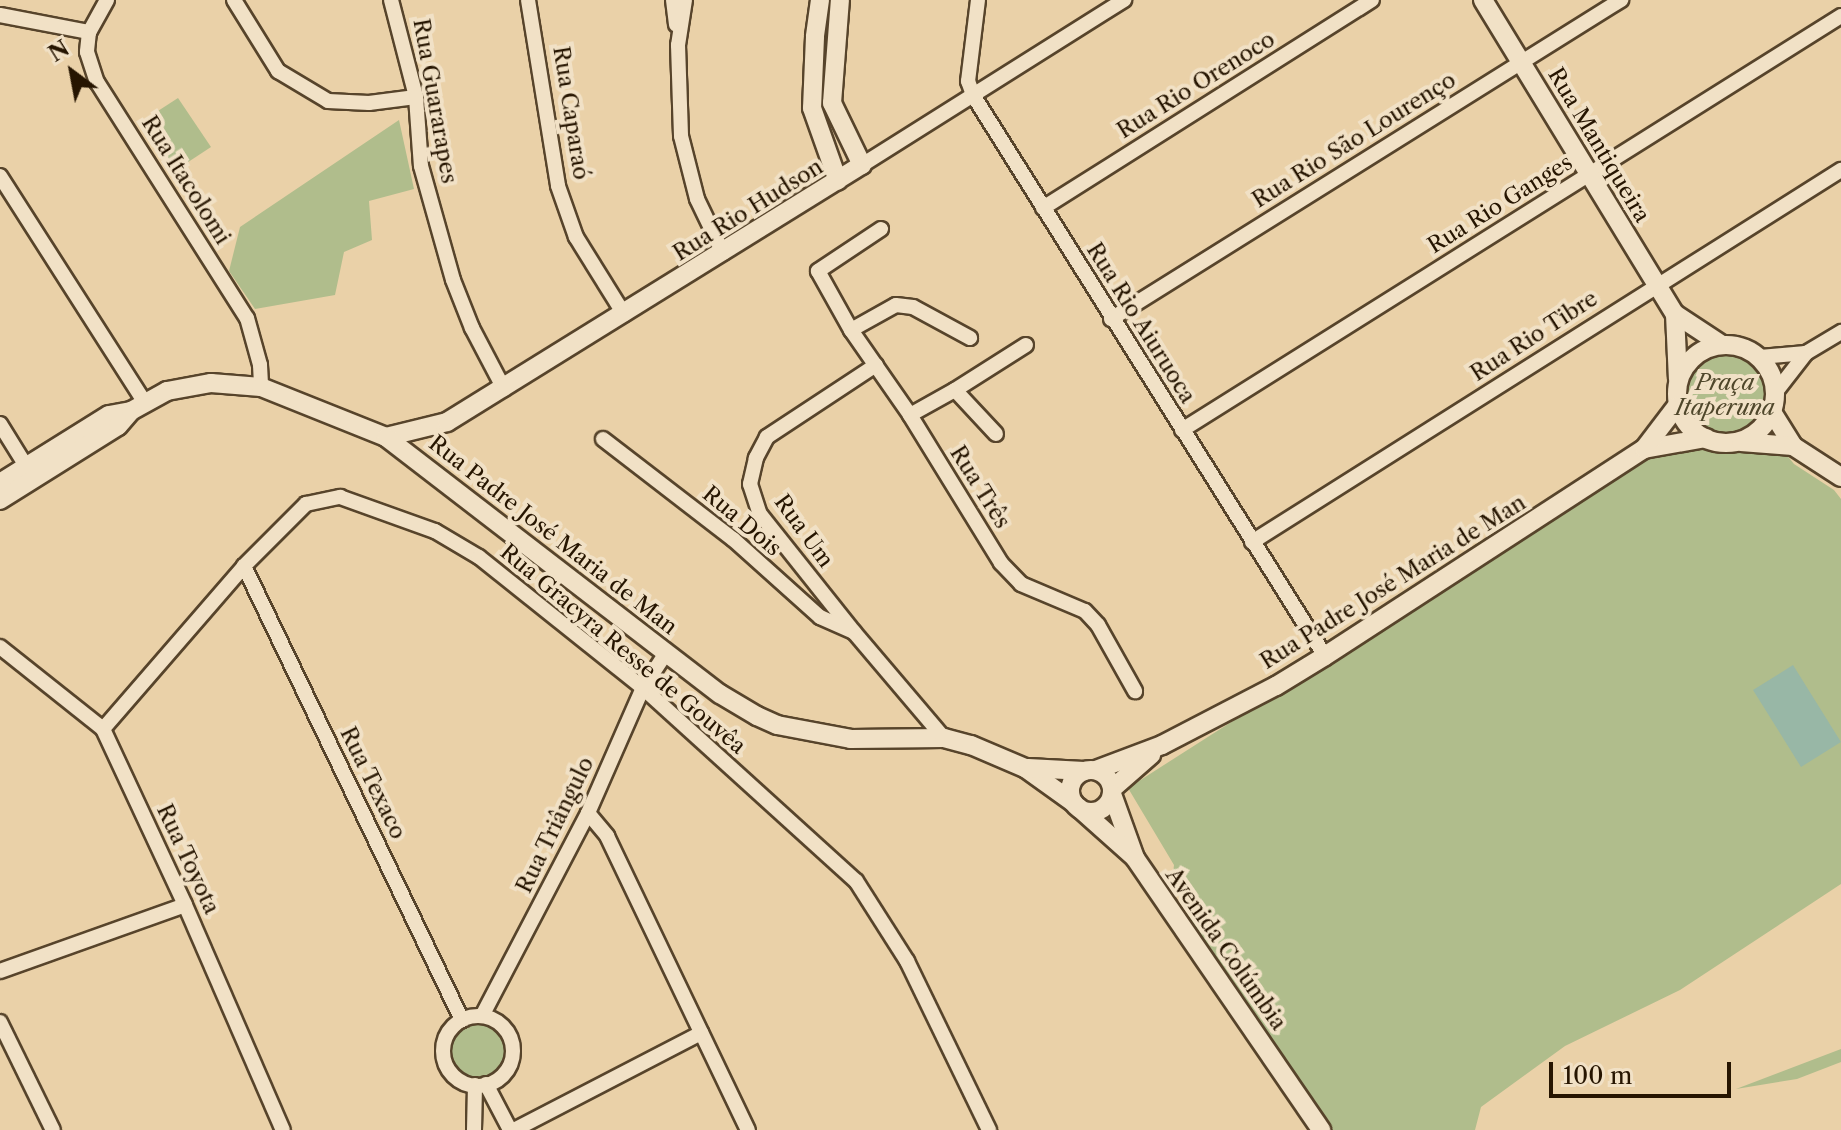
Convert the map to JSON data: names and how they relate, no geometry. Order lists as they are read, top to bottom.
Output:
{
  "streets": {
    "street": [
      "Rua Rio Orenoco",
      "Rua Guararapes",
      "Rua Caparaó",
      "Rua Rio São Lourenço",
      "Rua Mantiqueira",
      "Rua Itacolomi",
      "Rua Rio Ganges",
      "Rua Rio Hudson",
      "Rua Rio Aiuruoca",
      "Rua Rio Tibre",
      "Rua Três",
      "Rua Dois",
      "Rua Um",
      "Rua Padre José Maria de Man",
      "Rua Gracyra Resse de Gouvêa",
      "Rua Texaco",
      "Rua Triângulo",
      "Rua Toyota",
      "Avenida Colúmbia"
    ]
  },
  "crossings": [
    ["Rua Rio Orenoco", "Rua Rio Aiuruoca"],
    ["Rua Guararapes", "Rua Rio Hudson"],
    ["Rua Caparaó", "Rua Rio Hudson"],
    ["Rua Rio São Lourenço", "Rua Mantiqueira"],
    ["Rua Rio São Lourenço", "Rua Rio Aiuruoca"],
    ["Rua Mantiqueira", "Rua Rio Ganges"],
    ["Rua Mantiqueira", "Rua Rio Tibre"],
    ["Rua Mantiqueira", "Rua Padre José Maria de Man"],
    ["Rua Itacolomi", "Rua Padre José Maria de Man"],
    ["Rua Rio Ganges", "Rua Rio Aiuruoca"],
    ["Rua Rio Hudson", "Rua Rio Aiuruoca"],
    ["Rua Rio Hudson", "Rua Padre José Maria de Man"],
    ["Rua Rio Aiuruoca", "Rua Rio Tibre"],
    ["Rua Rio Aiuruoca", "Rua Padre José Maria de Man"],
    ["Rua Três", "Rua Um"],
    ["Rua Dois", "Rua Um"],
    ["Rua Um", "Rua Padre José Maria de Man"],
    ["Rua Padre José Maria de Man", "Rua Triângulo"],
    ["Rua Padre José Maria de Man", "Avenida Colúmbia"],
    ["Rua Gracyra Resse de Gouvêa", "Rua Texaco"],
    ["Rua Gracyra Resse de Gouvêa", "Rua Triângulo"],
    ["Rua Gracyra Resse de Gouvêa", "Rua Toyota"],
    ["Rua Texaco", "Rua Triângulo"]
  ],
  "parks": ["Praça Itaperuna"],
  "scale_bar": "100 m",
  "north": "top left"
}
